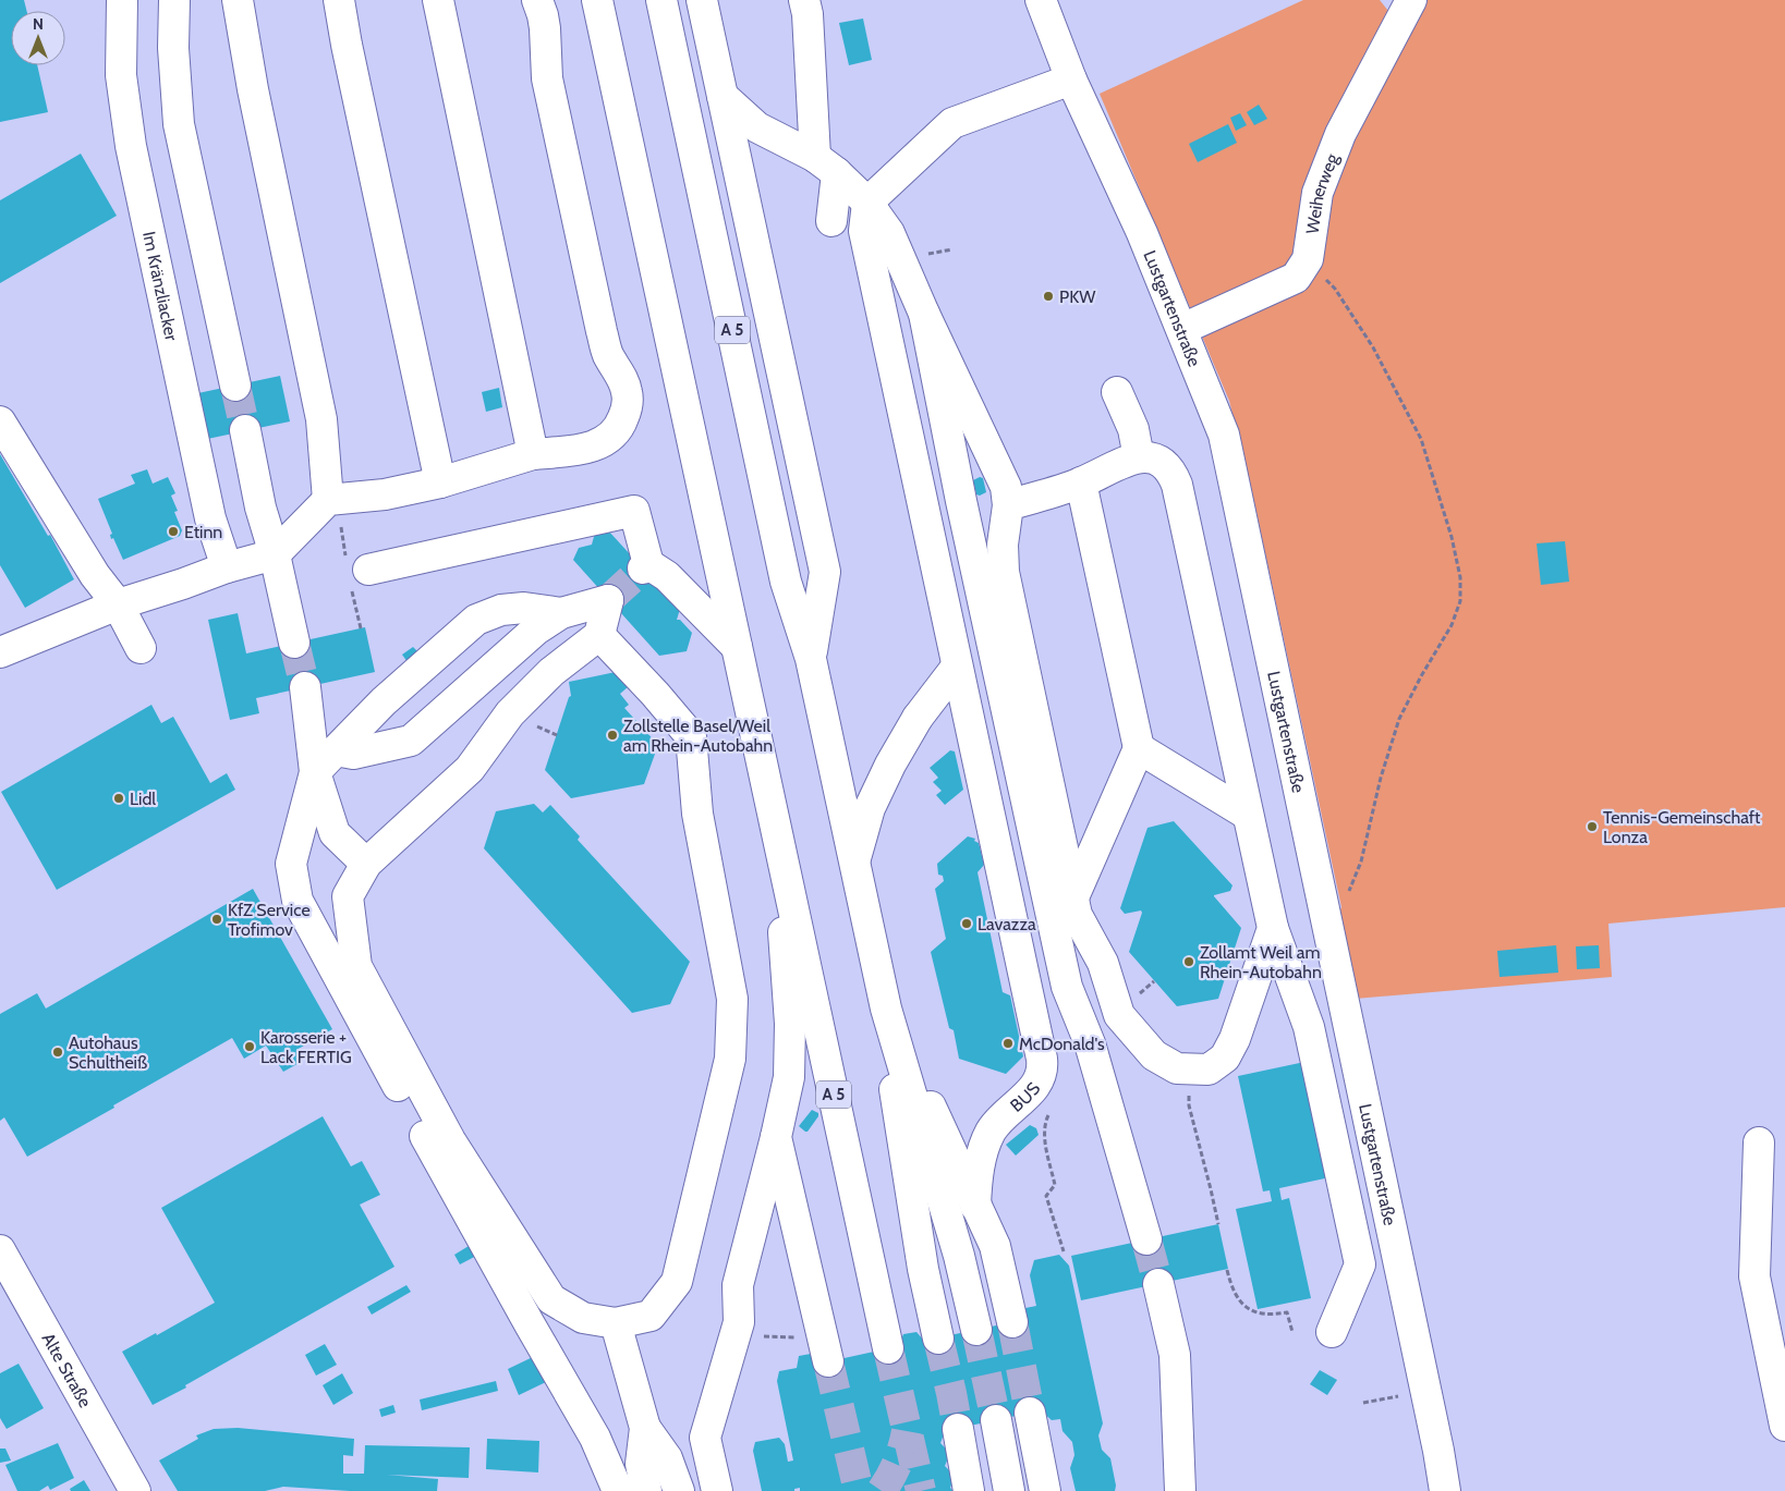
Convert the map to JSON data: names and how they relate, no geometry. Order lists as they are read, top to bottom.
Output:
{
  "streets": {
    "main road": [
      "Weiherweg",
      "Im Kränzliacker",
      "Lustgartenstraße",
      "A 5",
      "BUS",
      "Alte Straße"
    ]
  },
  "crossings": [
    ["Weiherweg", "Lustgartenstraße"],
    ["A 5", "BUS"]
  ],
  "places": [
    "PKW",
    "Etinn",
    "Zollstelle Basel/Weil am Rhein-Autobahn",
    "Lidl",
    "Tennis-Gemeinschaft Lonza",
    "KfZ Service Trofimov",
    "Lavazza",
    "Zollamt Weil am Rhein-Autobahn",
    "McDonald's",
    "Karosserie + Lack FERTIG",
    "Autohaus Schultheiß"
  ],
  "north": "top"
}
